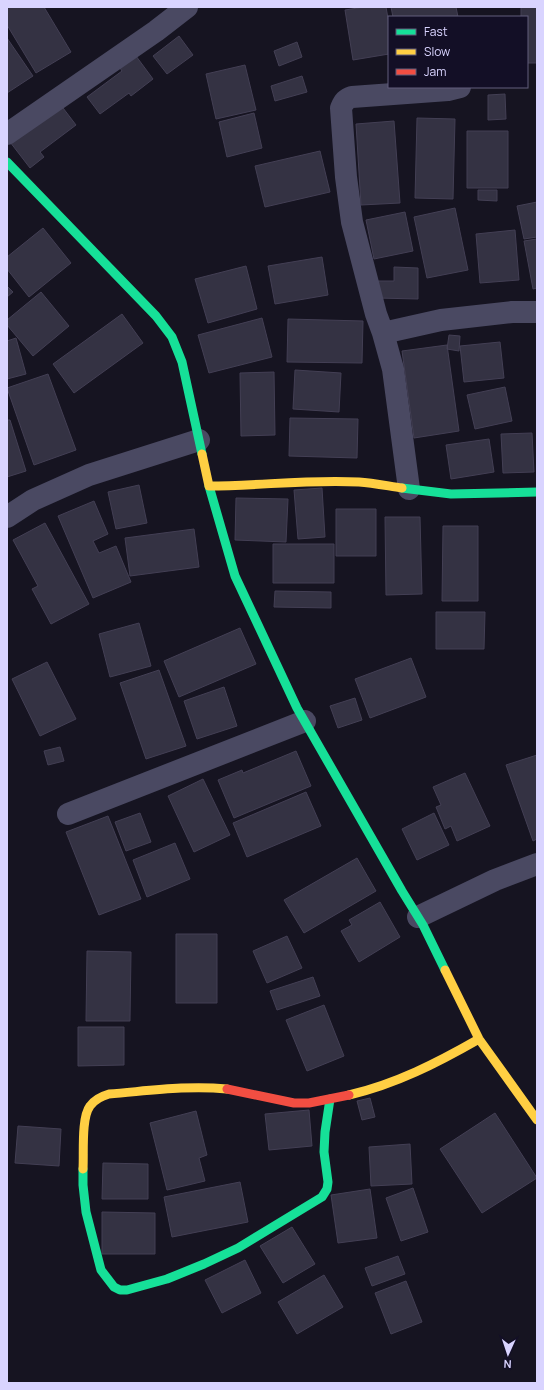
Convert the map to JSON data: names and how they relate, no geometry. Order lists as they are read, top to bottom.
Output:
{
  "legend": ["Fast", "Slow", "Jam"],
  "north": "bottom"
}
